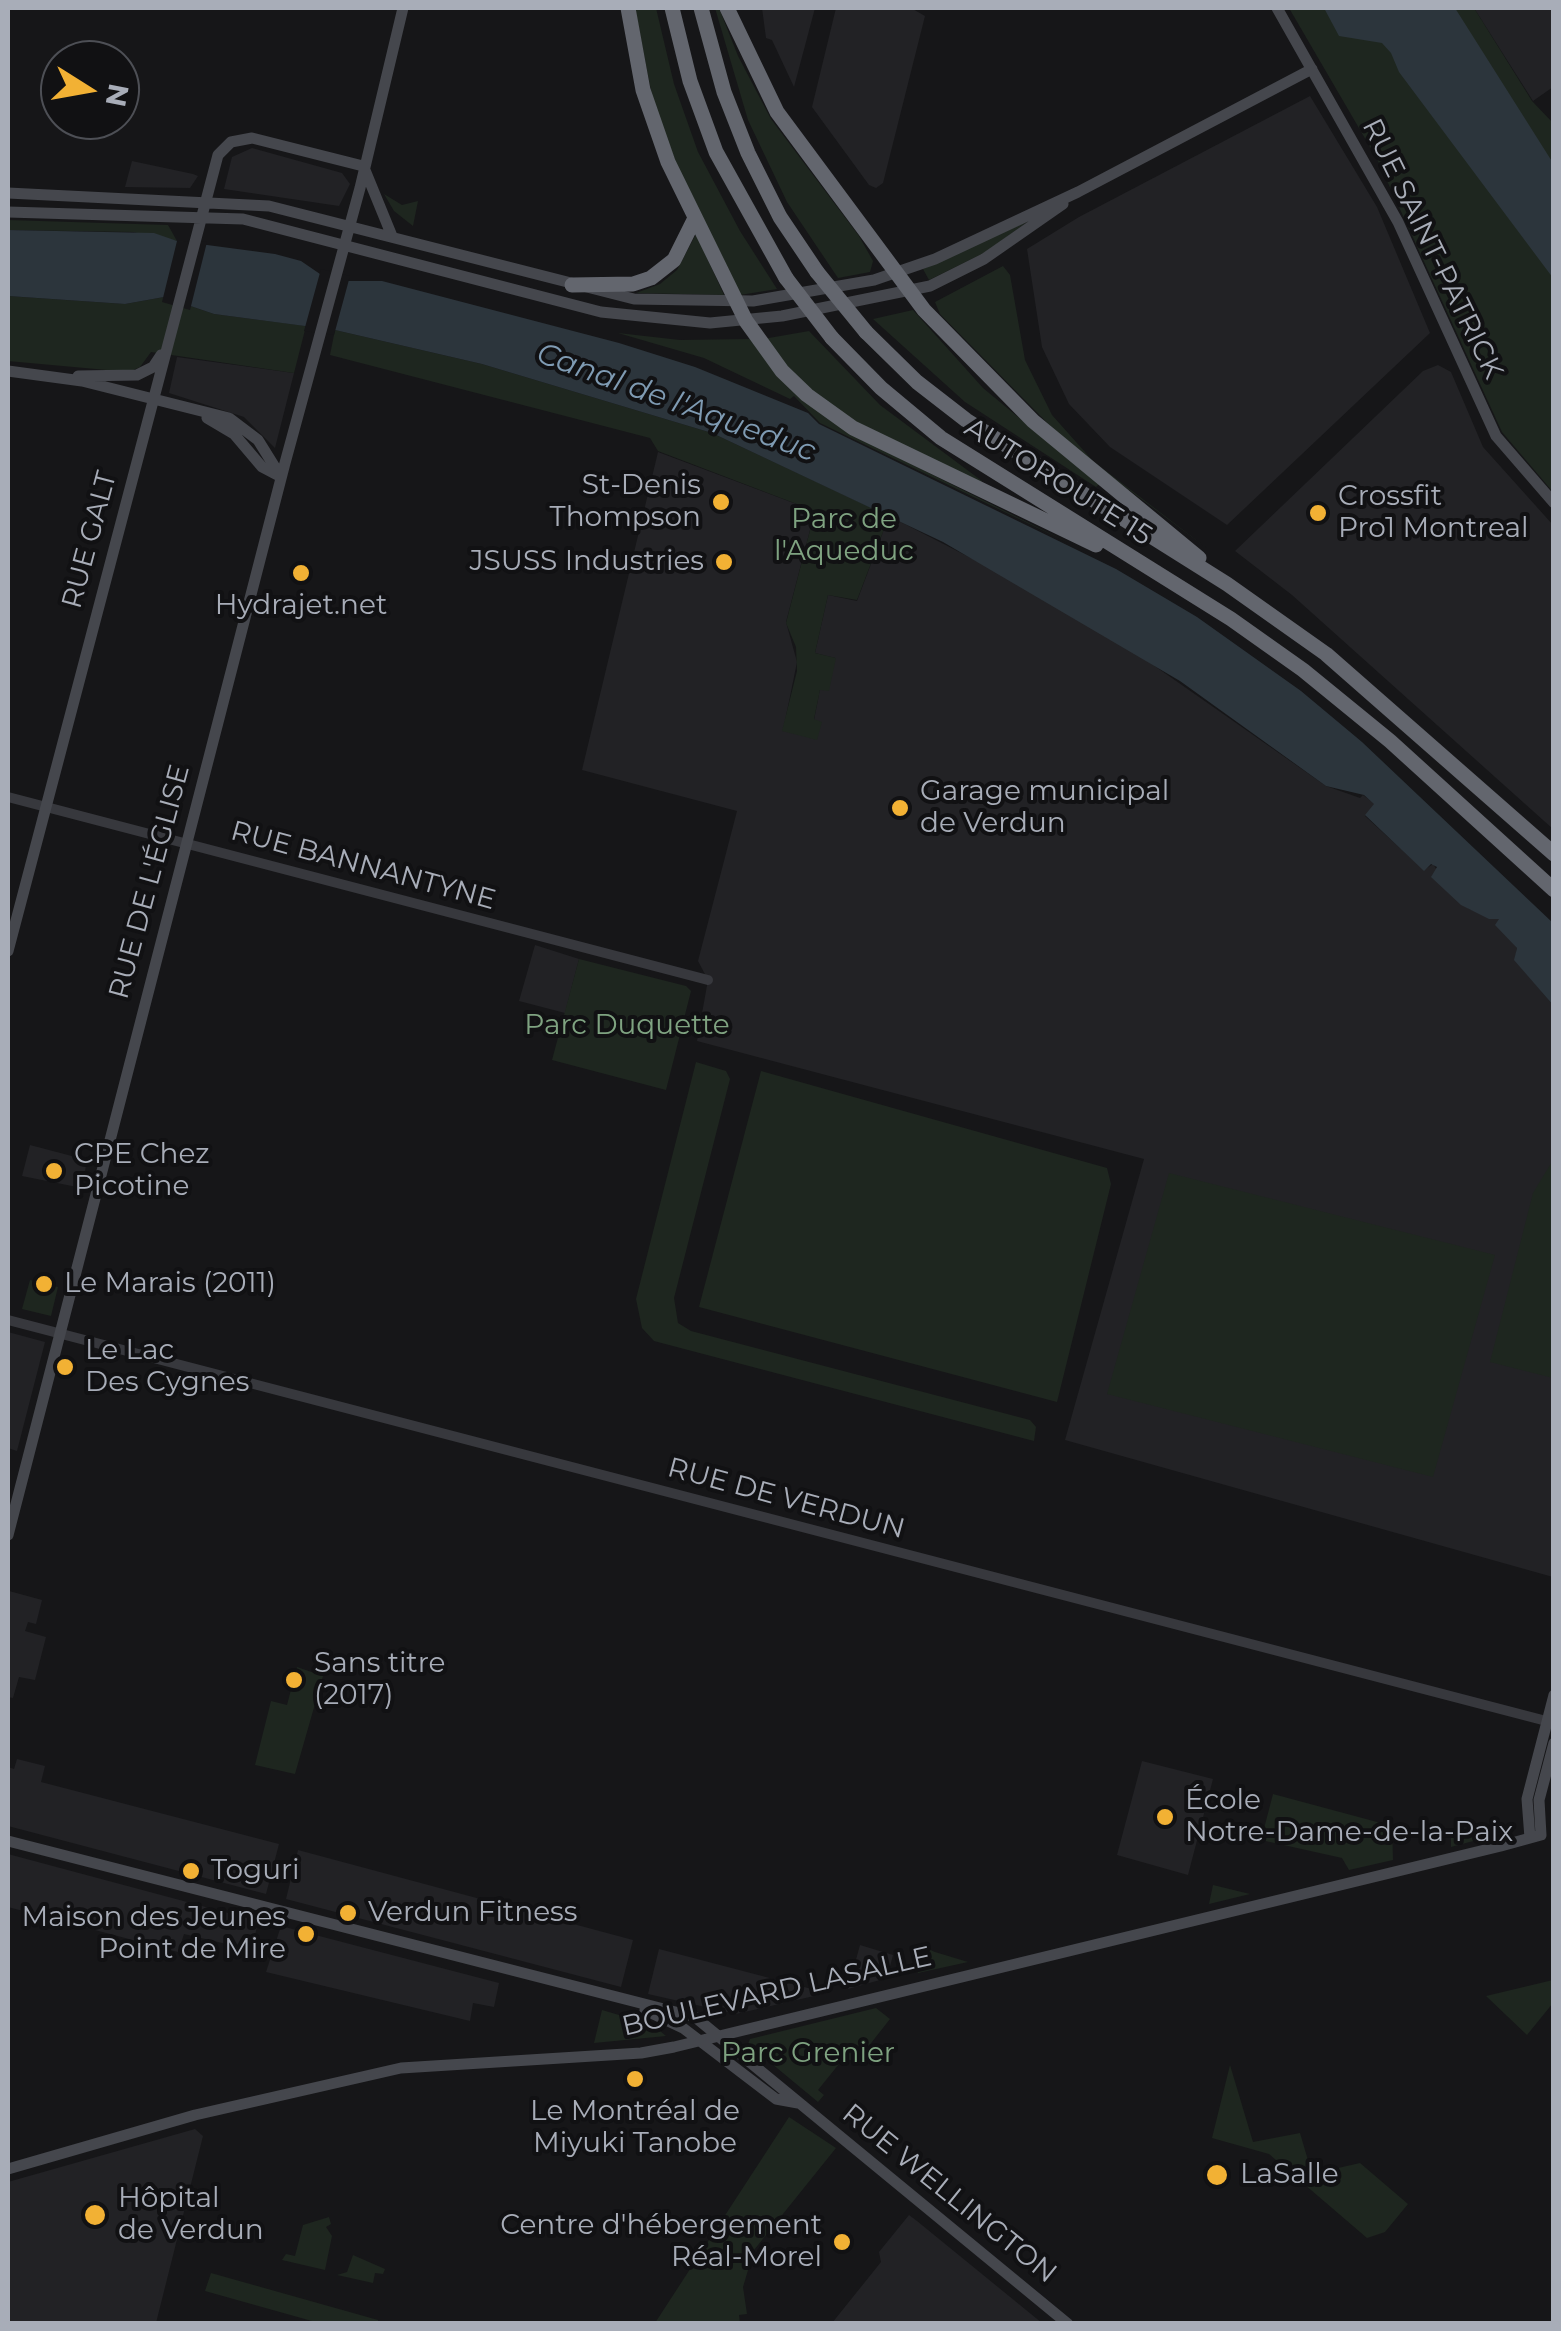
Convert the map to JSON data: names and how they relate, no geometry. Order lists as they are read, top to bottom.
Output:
{
  "streets": {
    "highway": ["AUTOROUTE 15"],
    "main road": [
      "RUE SAINT-PATRICK",
      "RUE GALT",
      "RUE DE L'ÉGLISE",
      "BOULEVARD LASALLE",
      "RUE WELLINGTON"
    ],
    "street": ["RUE BANNANTYNE", "RUE DE VERDUN"]
  },
  "crossings": [
    ["RUE GALT", "RUE BANNANTYNE"],
    ["RUE GALT", "RUE DE L'ÉGLISE"],
    ["RUE BANNANTYNE", "RUE DE L'ÉGLISE"],
    ["RUE DE L'ÉGLISE", "RUE DE VERDUN"],
    ["BOULEVARD LASALLE", "RUE WELLINGTON"]
  ],
  "water": ["Canal de l'Aqueduc"],
  "parks": ["Parc de l'Aqueduc", "Parc Duquette", "Parc Grenier"],
  "places": [
    "St-Denis Thompson",
    "Crossfit Pro1 Montreal",
    "JSUSS Industries",
    "Hydrajet.net",
    "Garage municipal de Verdun",
    "CPE Chez Picotine",
    "Le Marais (2011)",
    "Le Lac Des Cygnes",
    "Sans titre (2017)",
    "École Notre-Dame-de-la-Paix",
    "Toguri",
    "Verdun Fitness",
    "Maison des Jeunes Point de Mire",
    "Le Montréal de Miyuki Tanobe",
    "LaSalle",
    "Hôpital de Verdun",
    "Centre d'hébergement Réal-Morel"
  ],
  "north": "right"
}
